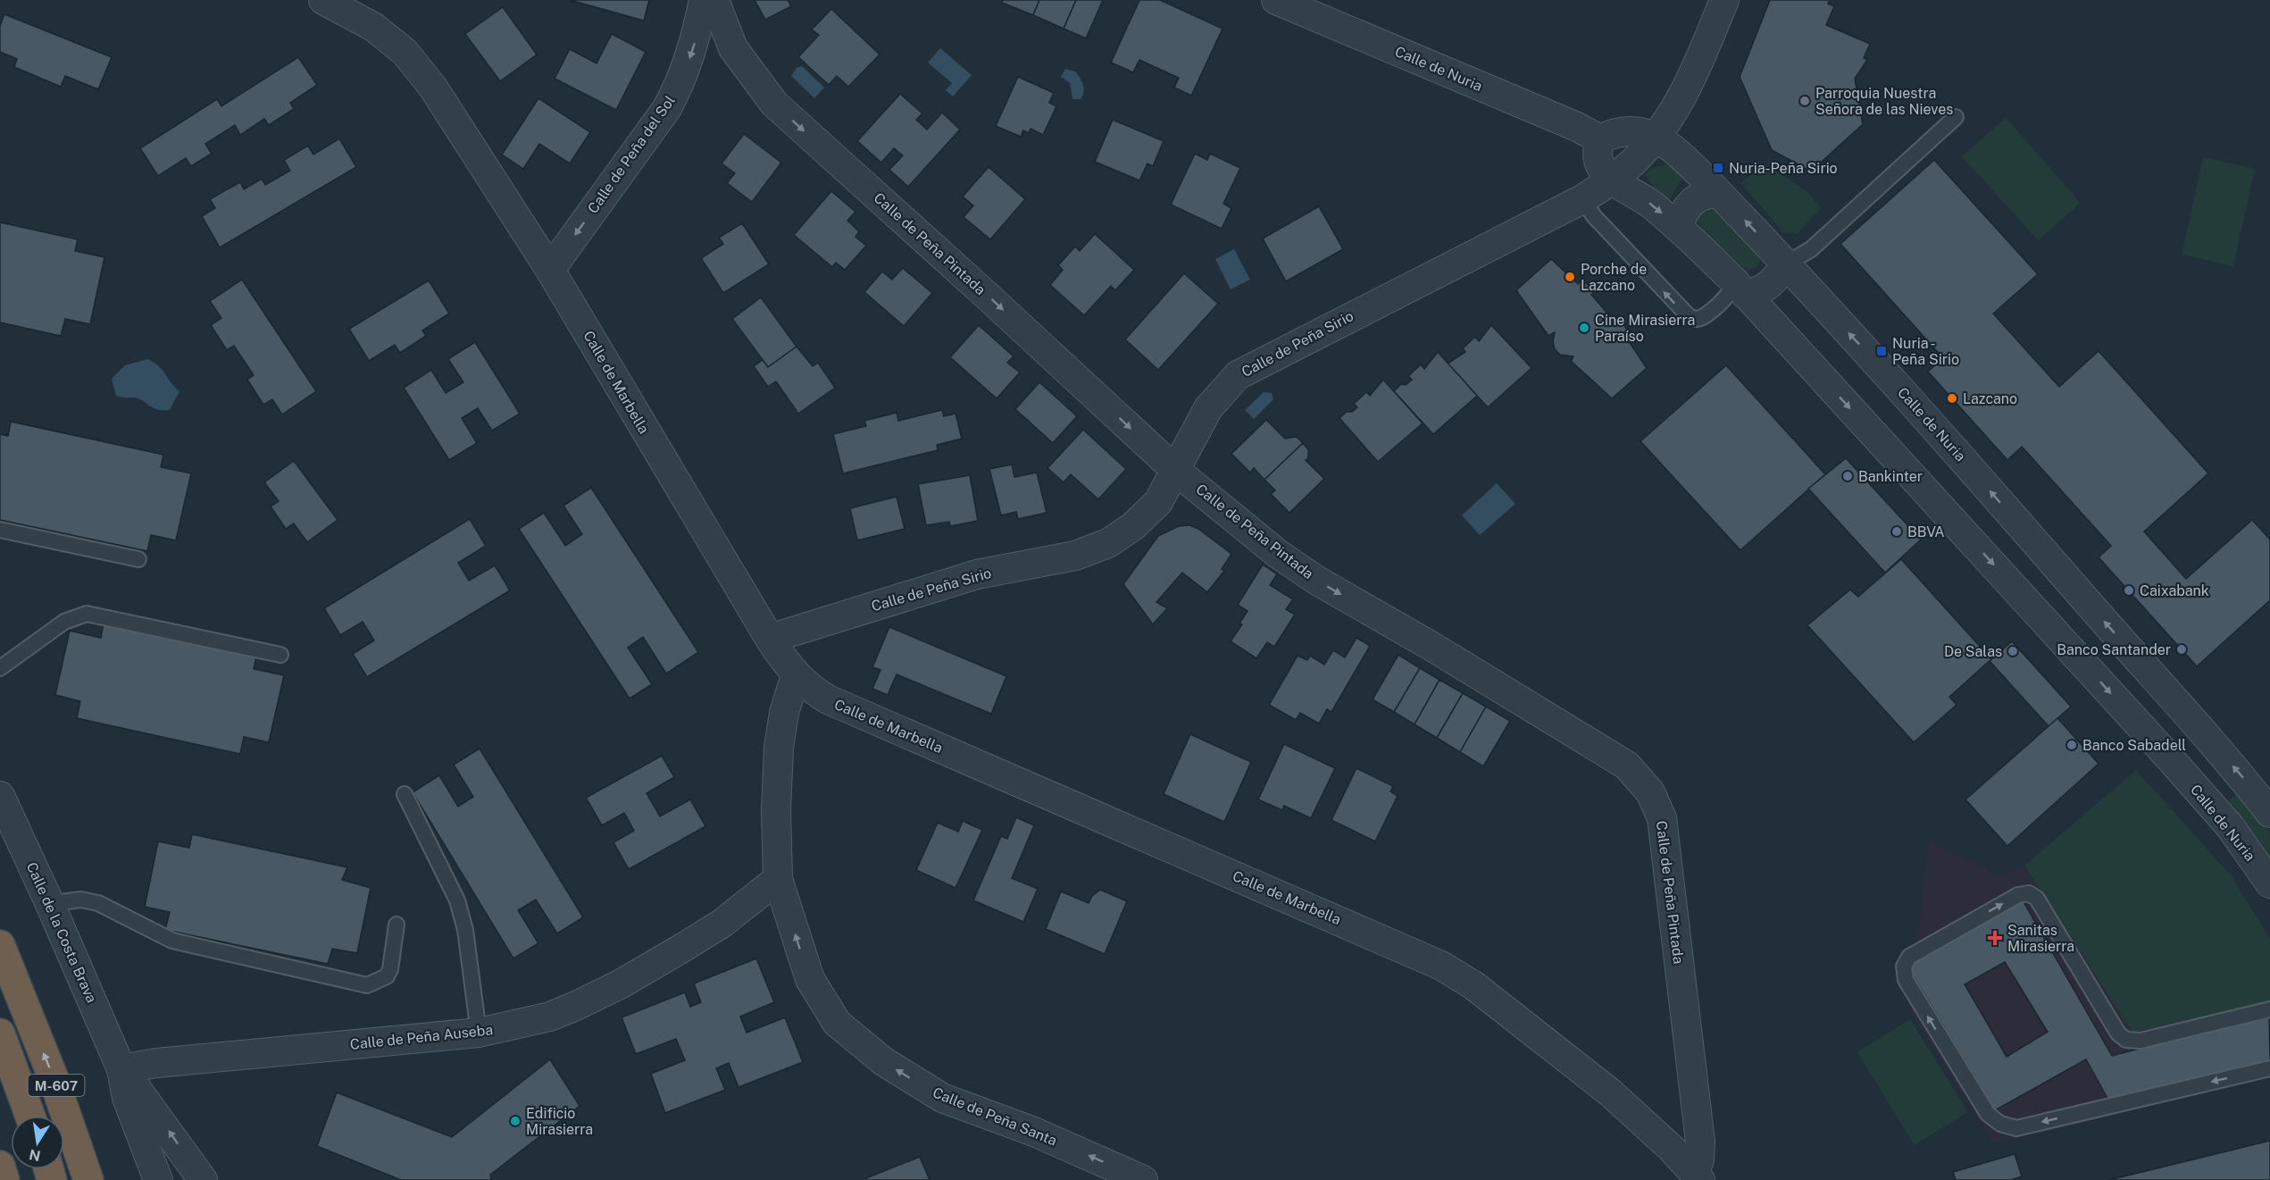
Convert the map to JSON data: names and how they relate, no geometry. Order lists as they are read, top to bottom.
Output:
{
  "streets": {
    "highway": ["M-607"],
    "street": [
      "Calle de Nuria",
      "Calle de Peña del Sol",
      "Calle de Peña Pintada",
      "Calle de Peña Sirio",
      "Calle de Marbella",
      "Calle de la Costa Brava",
      "Calle de Peña Auseba",
      "Calle de Peña Santa"
    ]
  },
  "crossings": [
    ["Calle de Nuria", "Calle de Peña Sirio"],
    ["Calle de Peña del Sol", "Calle de Marbella"],
    ["Calle de Peña Pintada", "Calle de Peña Sirio"],
    ["Calle de Peña Pintada", "Calle de Marbella"],
    ["Calle de Peña Sirio", "Calle de Marbella"],
    ["Calle de Marbella", "Calle de Peña Santa"],
    ["Calle de la Costa Brava", "Calle de Peña Auseba"],
    ["Calle de Peña Auseba", "Calle de Peña Santa"]
  ],
  "one_way": ["Calle de Peña del Sol", "Calle de Peña Pintada", "Calle de Peña Santa"],
  "places": {
    "other": [
      "Parroquia Nuestra Señora de las Nieves",
      "Porche de Lazcano",
      "Cine Mirasierra Paraíso",
      "Lazcano",
      "Bankinter",
      "BBVA",
      "Caixabank",
      "Banco Santander",
      "De Salas",
      "Banco Sabadell",
      "Edificio Mirasierra"
    ],
    "transit": ["Nuria-Peña Sirio", "Nuria - Peña Sirio"],
    "health": ["Sanitas Mirasierra"]
  },
  "north": "bottom"
}
